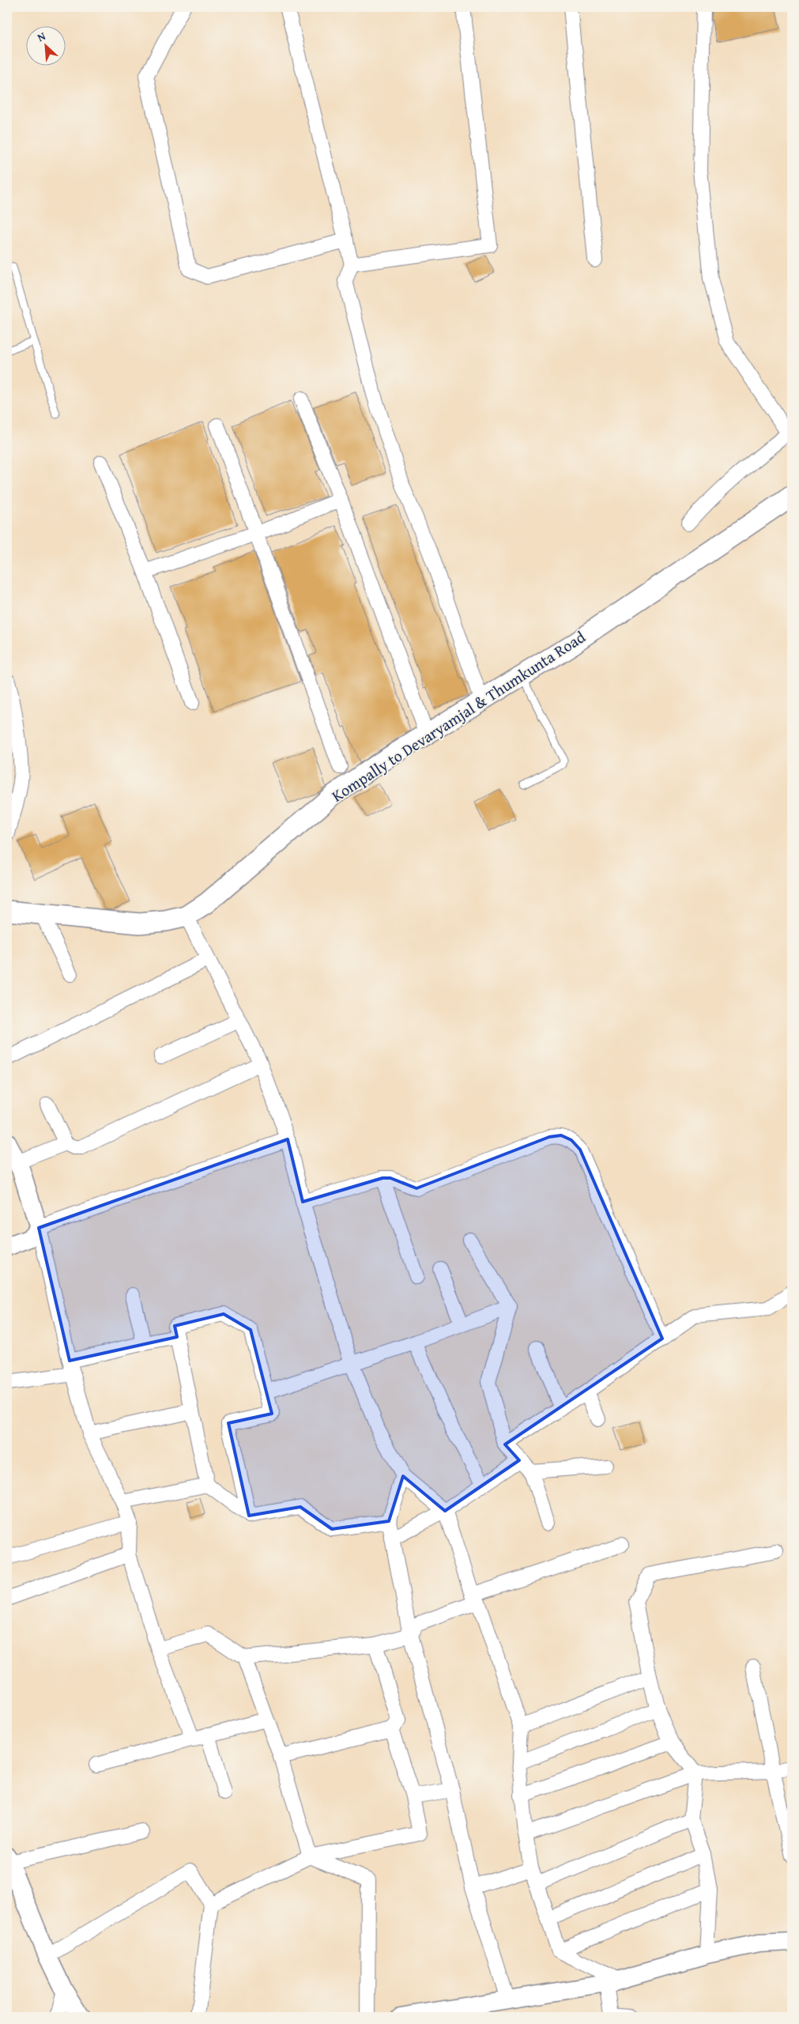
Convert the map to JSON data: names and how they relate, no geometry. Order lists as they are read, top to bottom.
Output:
{
  "streets": {
    "main road": ["Kompally to Devaryamjal & Thumkunta Road"]
  },
  "north": "top left"
}
